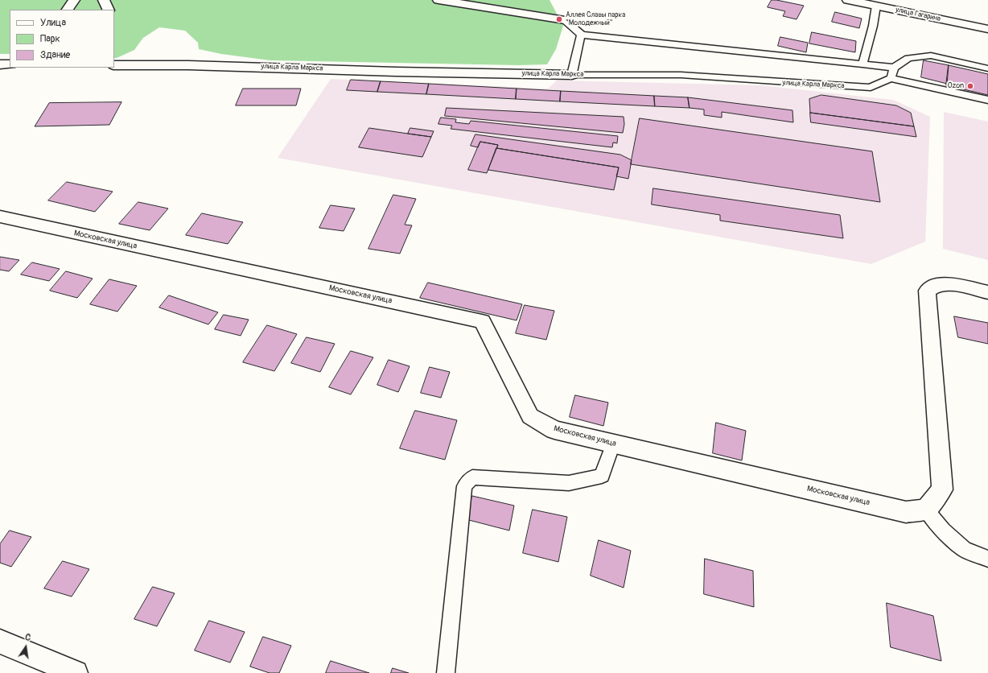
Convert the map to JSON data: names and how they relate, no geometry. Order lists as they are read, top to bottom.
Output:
{
  "streets": {
    "street": ["улица Гагарина", "улица Карла Маркса", "Московская улица"]
  },
  "places": ["Аллея Славы парка \"Молодежный\"", "Ozon"],
  "legend": ["Улица", "Парк", "Здание"],
  "north": "top"
}
